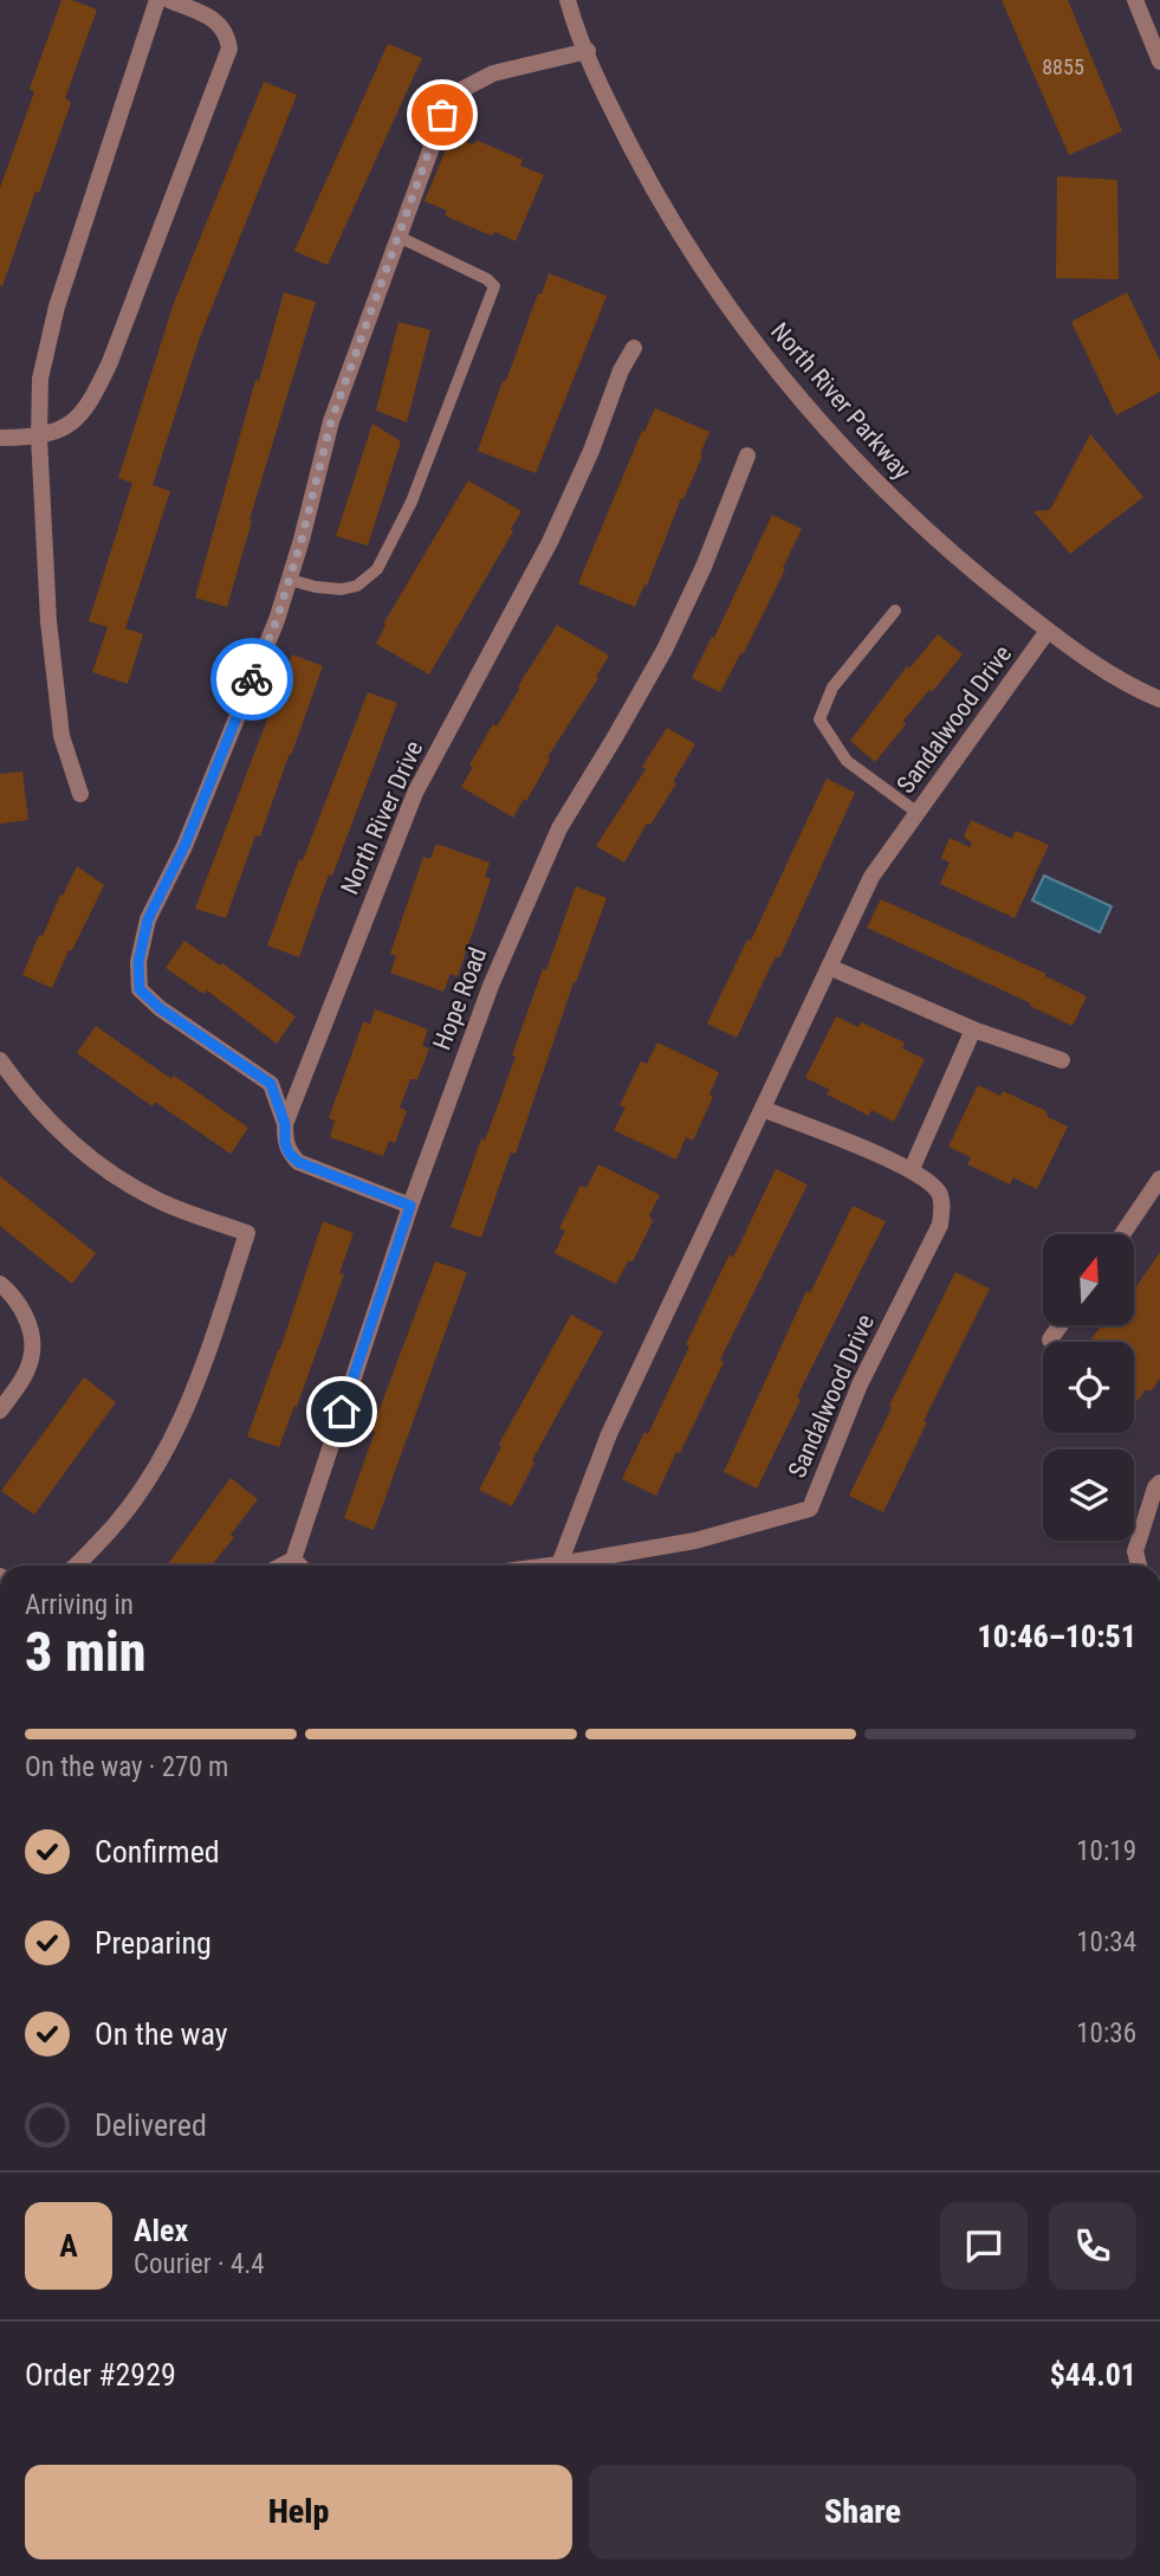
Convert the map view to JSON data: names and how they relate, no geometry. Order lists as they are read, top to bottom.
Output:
{
  "streets": {
    "street": [
      "North River Parkway",
      "Sandalwood Drive",
      "North River Drive",
      "Hope Road"
    ]
  },
  "crossings": [
    ["North River Parkway", "Sandalwood Drive"]
  ],
  "house_numbers": ["8855"],
  "north": "top",
  "page": {
    "heading": ["3 min", "Arriving in", "10:46–10:51"],
    "panel": [
      "Alex",
      "Courier · 4.4",
      "Order #2929",
      "$44.01"
    ],
    "bar": "On the way · 270 m",
    "list": [
      ["Confirmed", "10:19"],
      ["Preparing", "10:34"],
      ["On the way", "10:36"],
      "Delivered"
    ],
    "round": "A",
    "buttons": ["Help", "Share"]
  }
}
